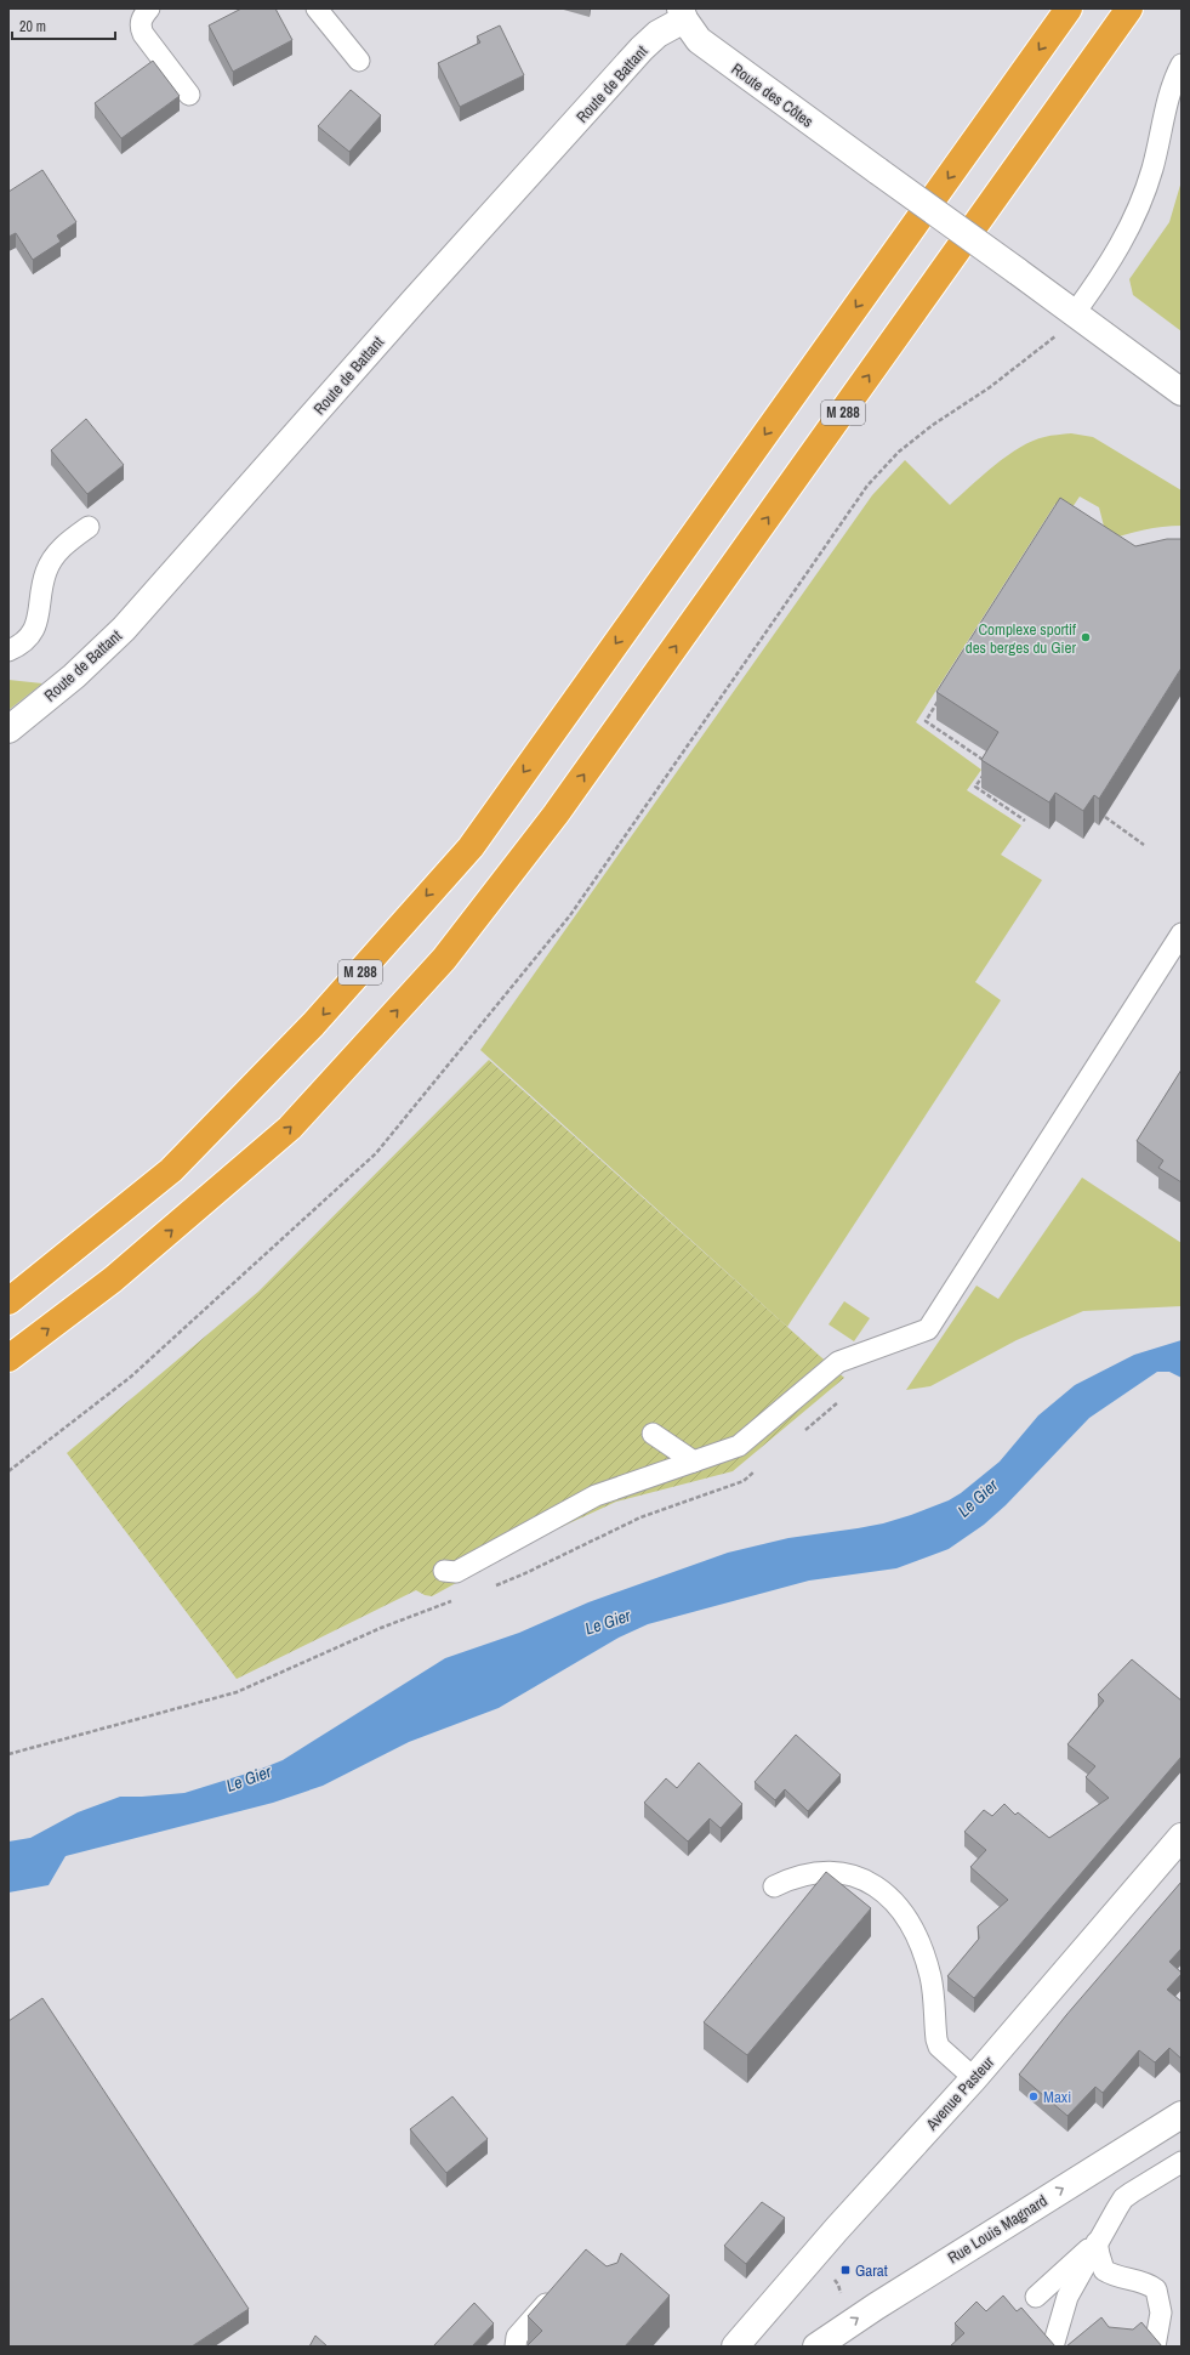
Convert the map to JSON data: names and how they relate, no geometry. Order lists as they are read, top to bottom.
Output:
{
  "streets": {
    "highway": ["M 288"],
    "street": [
      "Route de Battant",
      "Route des Côtes",
      "Avenue Pasteur",
      "Rue Louis Magnard"
    ]
  },
  "crossings": [
    ["Route de Battant", "Route des Côtes"]
  ],
  "one_way": ["Rue Louis Magnard"],
  "water": ["Le Gier"],
  "places": {
    "other": ["Complexe sportif des berges du Gier", "Maxi"],
    "transit": ["Garat"]
  },
  "scale_bar": "20 m"
}
